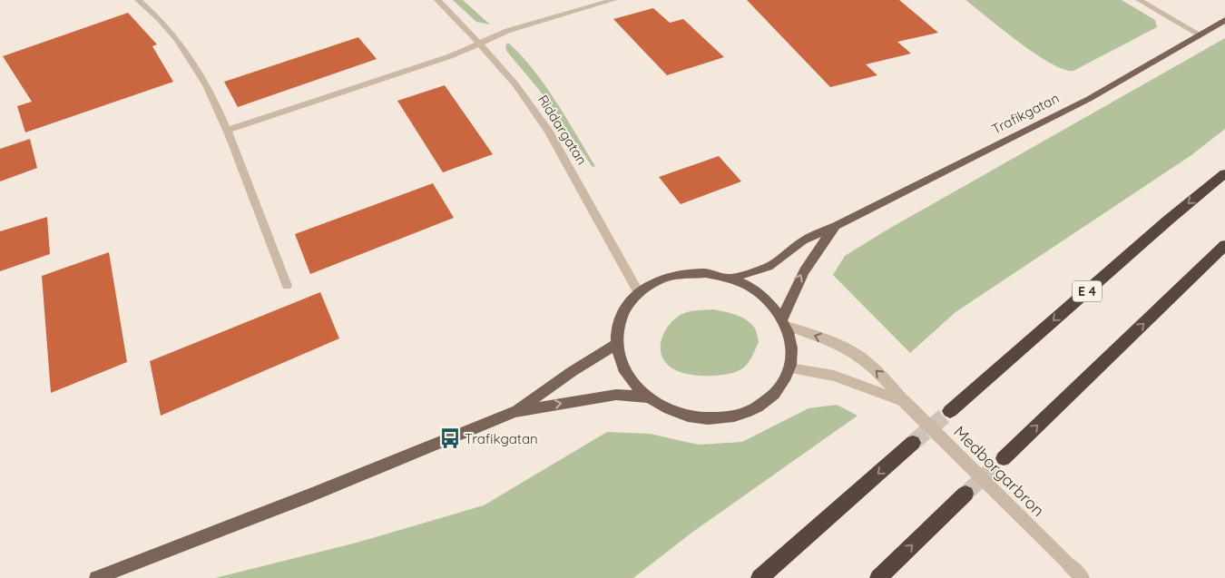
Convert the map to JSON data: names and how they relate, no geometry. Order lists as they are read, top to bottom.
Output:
{
  "streets": {
    "highway": ["E 4"],
    "main road": ["Trafikgatan"],
    "street": ["Riddargatan", "Medborgarbron"]
  },
  "crossings": [
    ["Trafikgatan", "Riddargatan"],
    ["Trafikgatan", "Medborgarbron"],
    ["Riddargatan", "Medborgarbron"]
  ],
  "places": {
    "bus stop": ["Trafikgatan"]
  }
}
